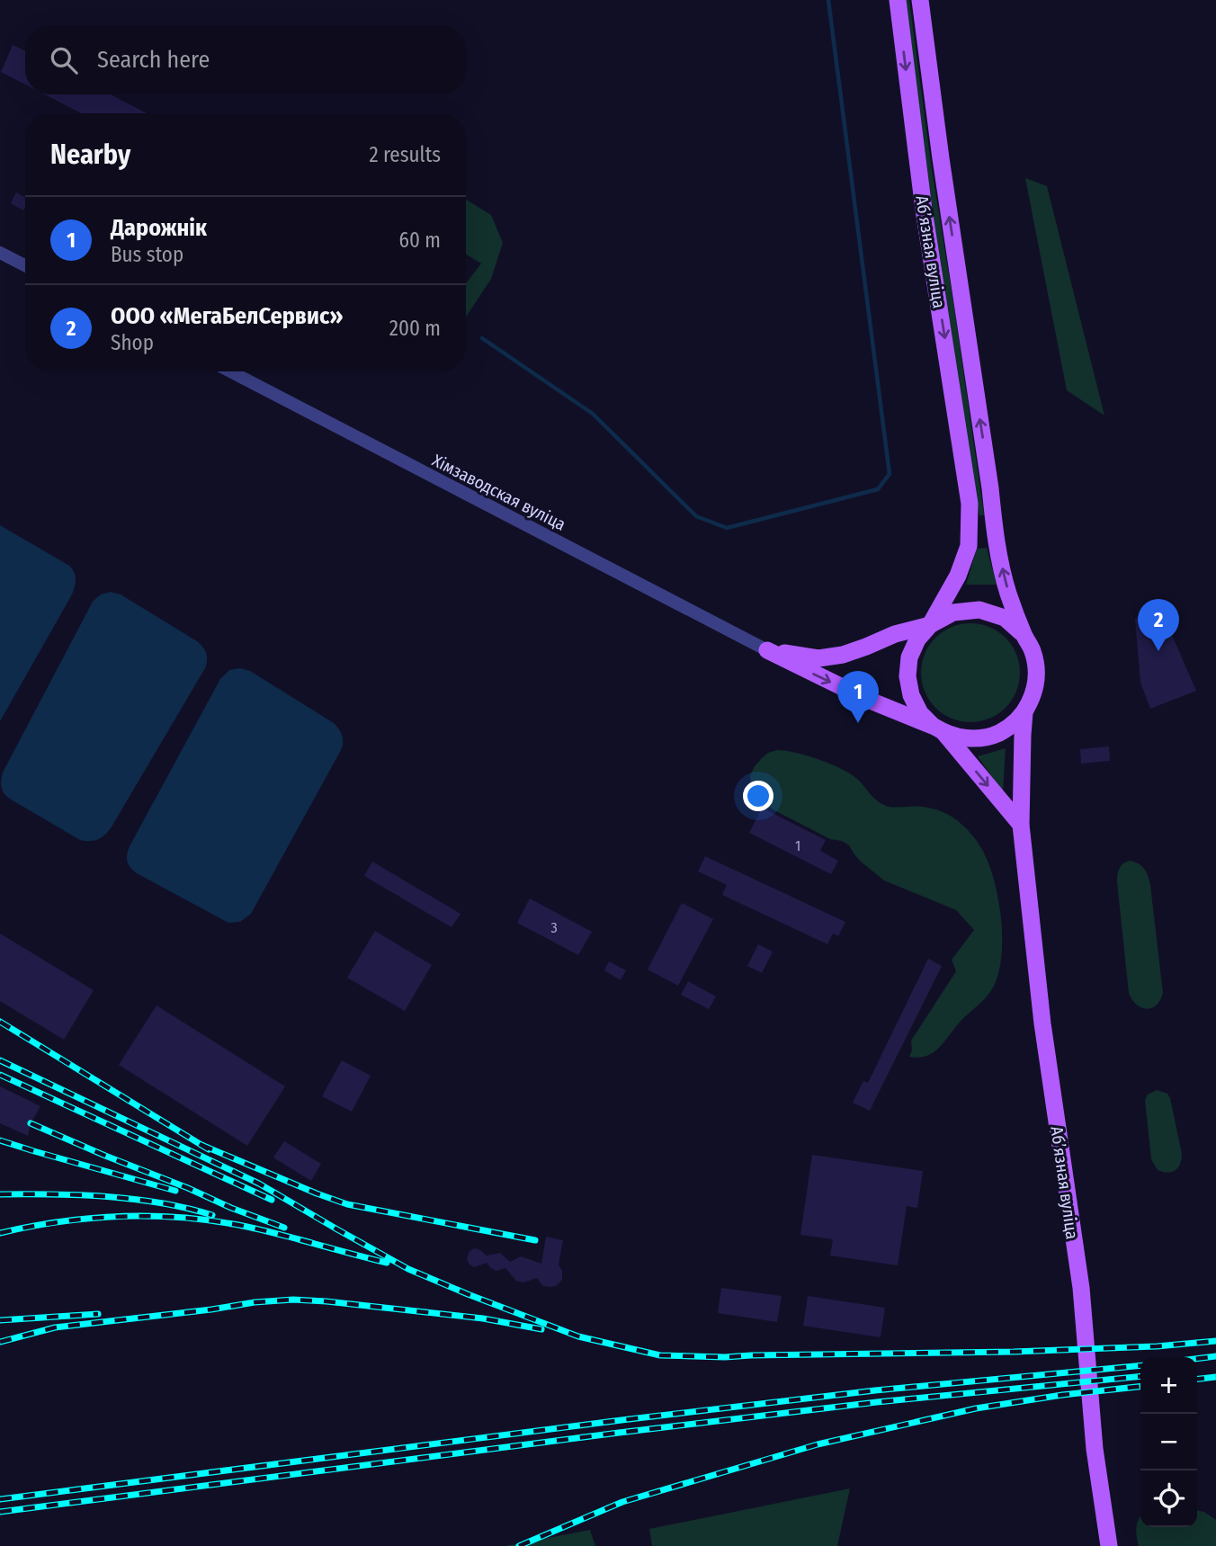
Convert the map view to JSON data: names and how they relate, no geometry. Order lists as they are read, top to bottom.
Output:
{
  "streets": {
    "main road": ["Абʼязная вуліца"],
    "street": ["Хімзаводская вуліца"]
  },
  "house_numbers": ["1", "3"],
  "page": {
    "search": "Search here",
    "heading": ["Nearby", "2 results"],
    "list": [
      {
        "mark": "1",
        "name": "Дарожнік",
        "note": "Bus stop",
        "value": "60 m"
      },
      {
        "mark": "2",
        "name": "ООО «МегаБелСервис»",
        "note": "Shop",
        "value": "200 m"
      }
    ],
    "pins": ["2", "1"],
    "map_buttons": ["+", "−"]
  }
}
